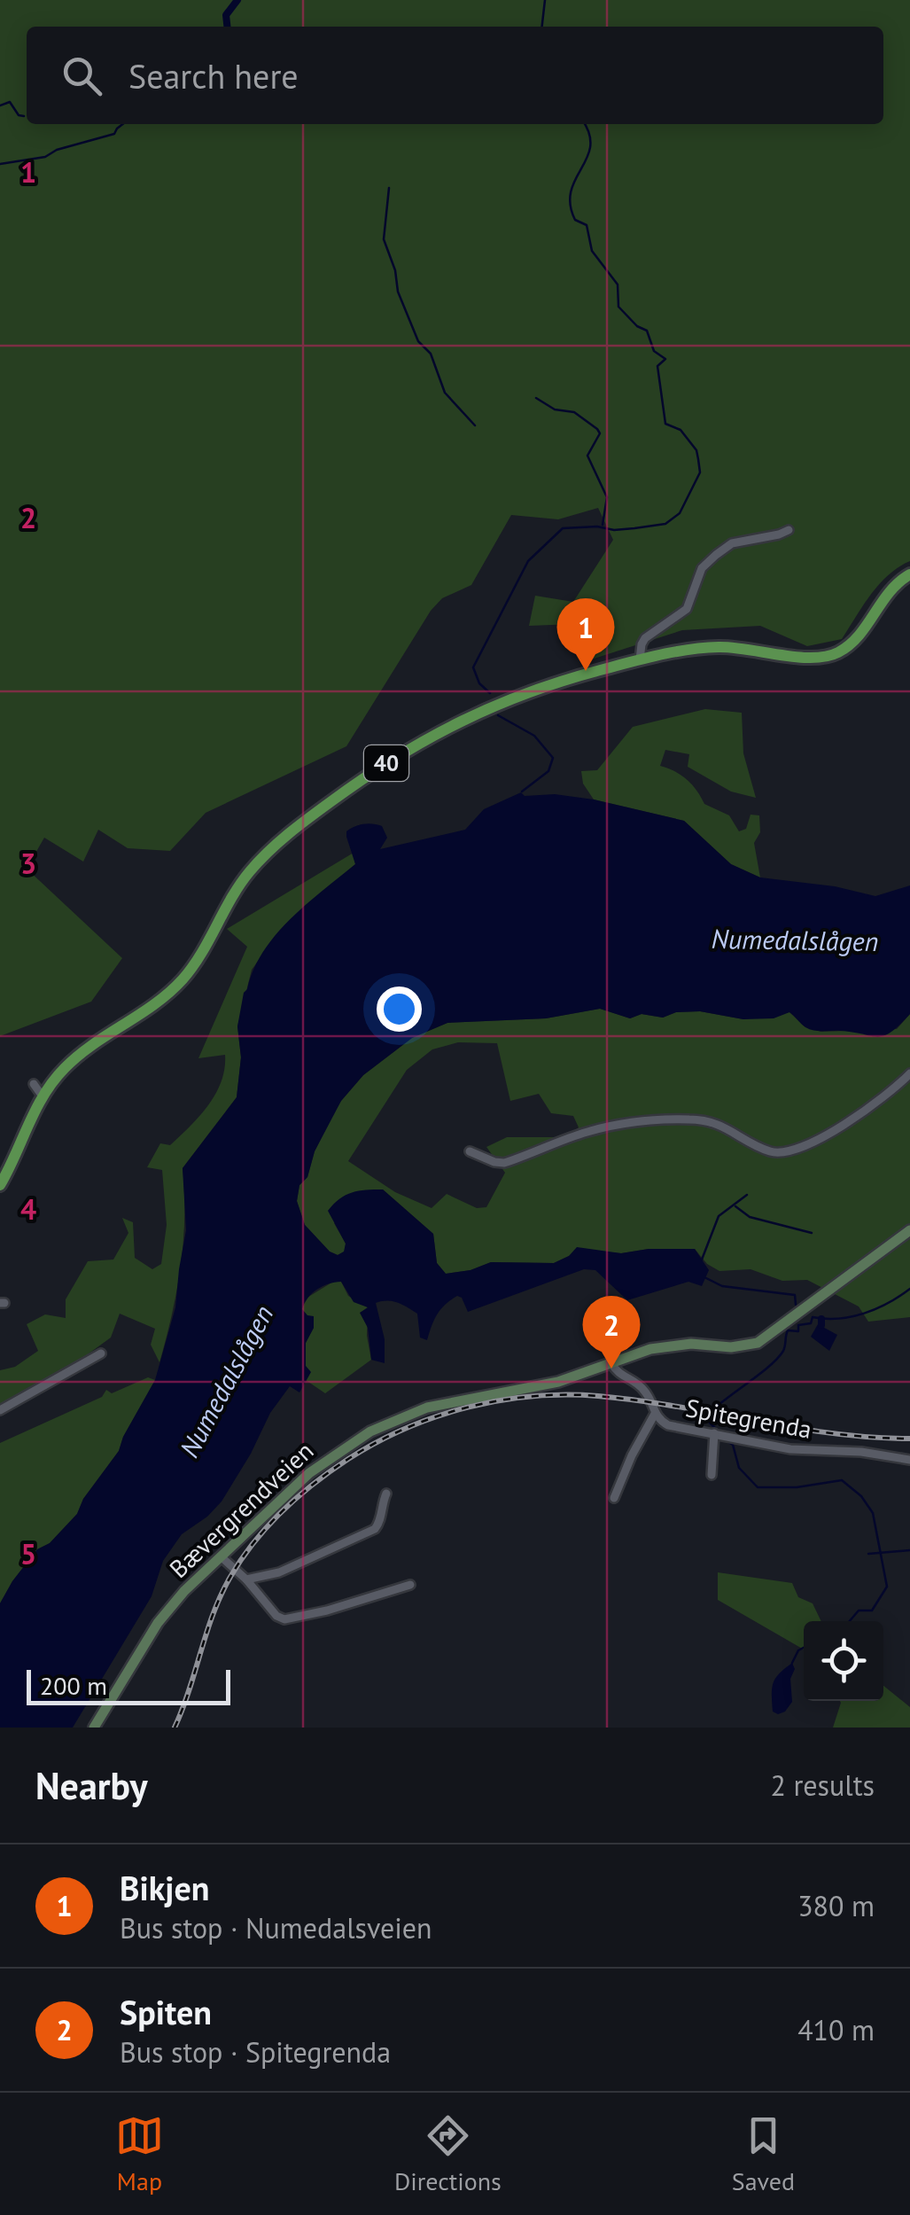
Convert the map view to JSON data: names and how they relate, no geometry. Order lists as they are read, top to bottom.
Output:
{
  "streets": {
    "main road": ["40", "Bævergrendveien"],
    "street": ["Spitegrenda"]
  },
  "crossings": [
    ["Spitegrenda", "Bævergrendveien"]
  ],
  "water": ["Numedalslågen"],
  "scale_bar": "200 m",
  "page": {
    "search": "Search here",
    "pins": ["1", "2"],
    "scale": "200 m",
    "heading": ["Nearby", "2 results"],
    "list": [
      {
        "mark": "1",
        "name": "Bikjen",
        "note": "Bus stop · Numedalsveien",
        "value": "380 m"
      },
      {
        "mark": "2",
        "name": "Spiten",
        "note": "Bus stop · Spitegrenda",
        "value": "410 m"
      }
    ],
    "nav": ["Map", "Directions", "Saved"]
  },
  "grid": {
    "rows": [
      "1",
      "2",
      "3",
      "4",
      "5"
    ]
  }
}
